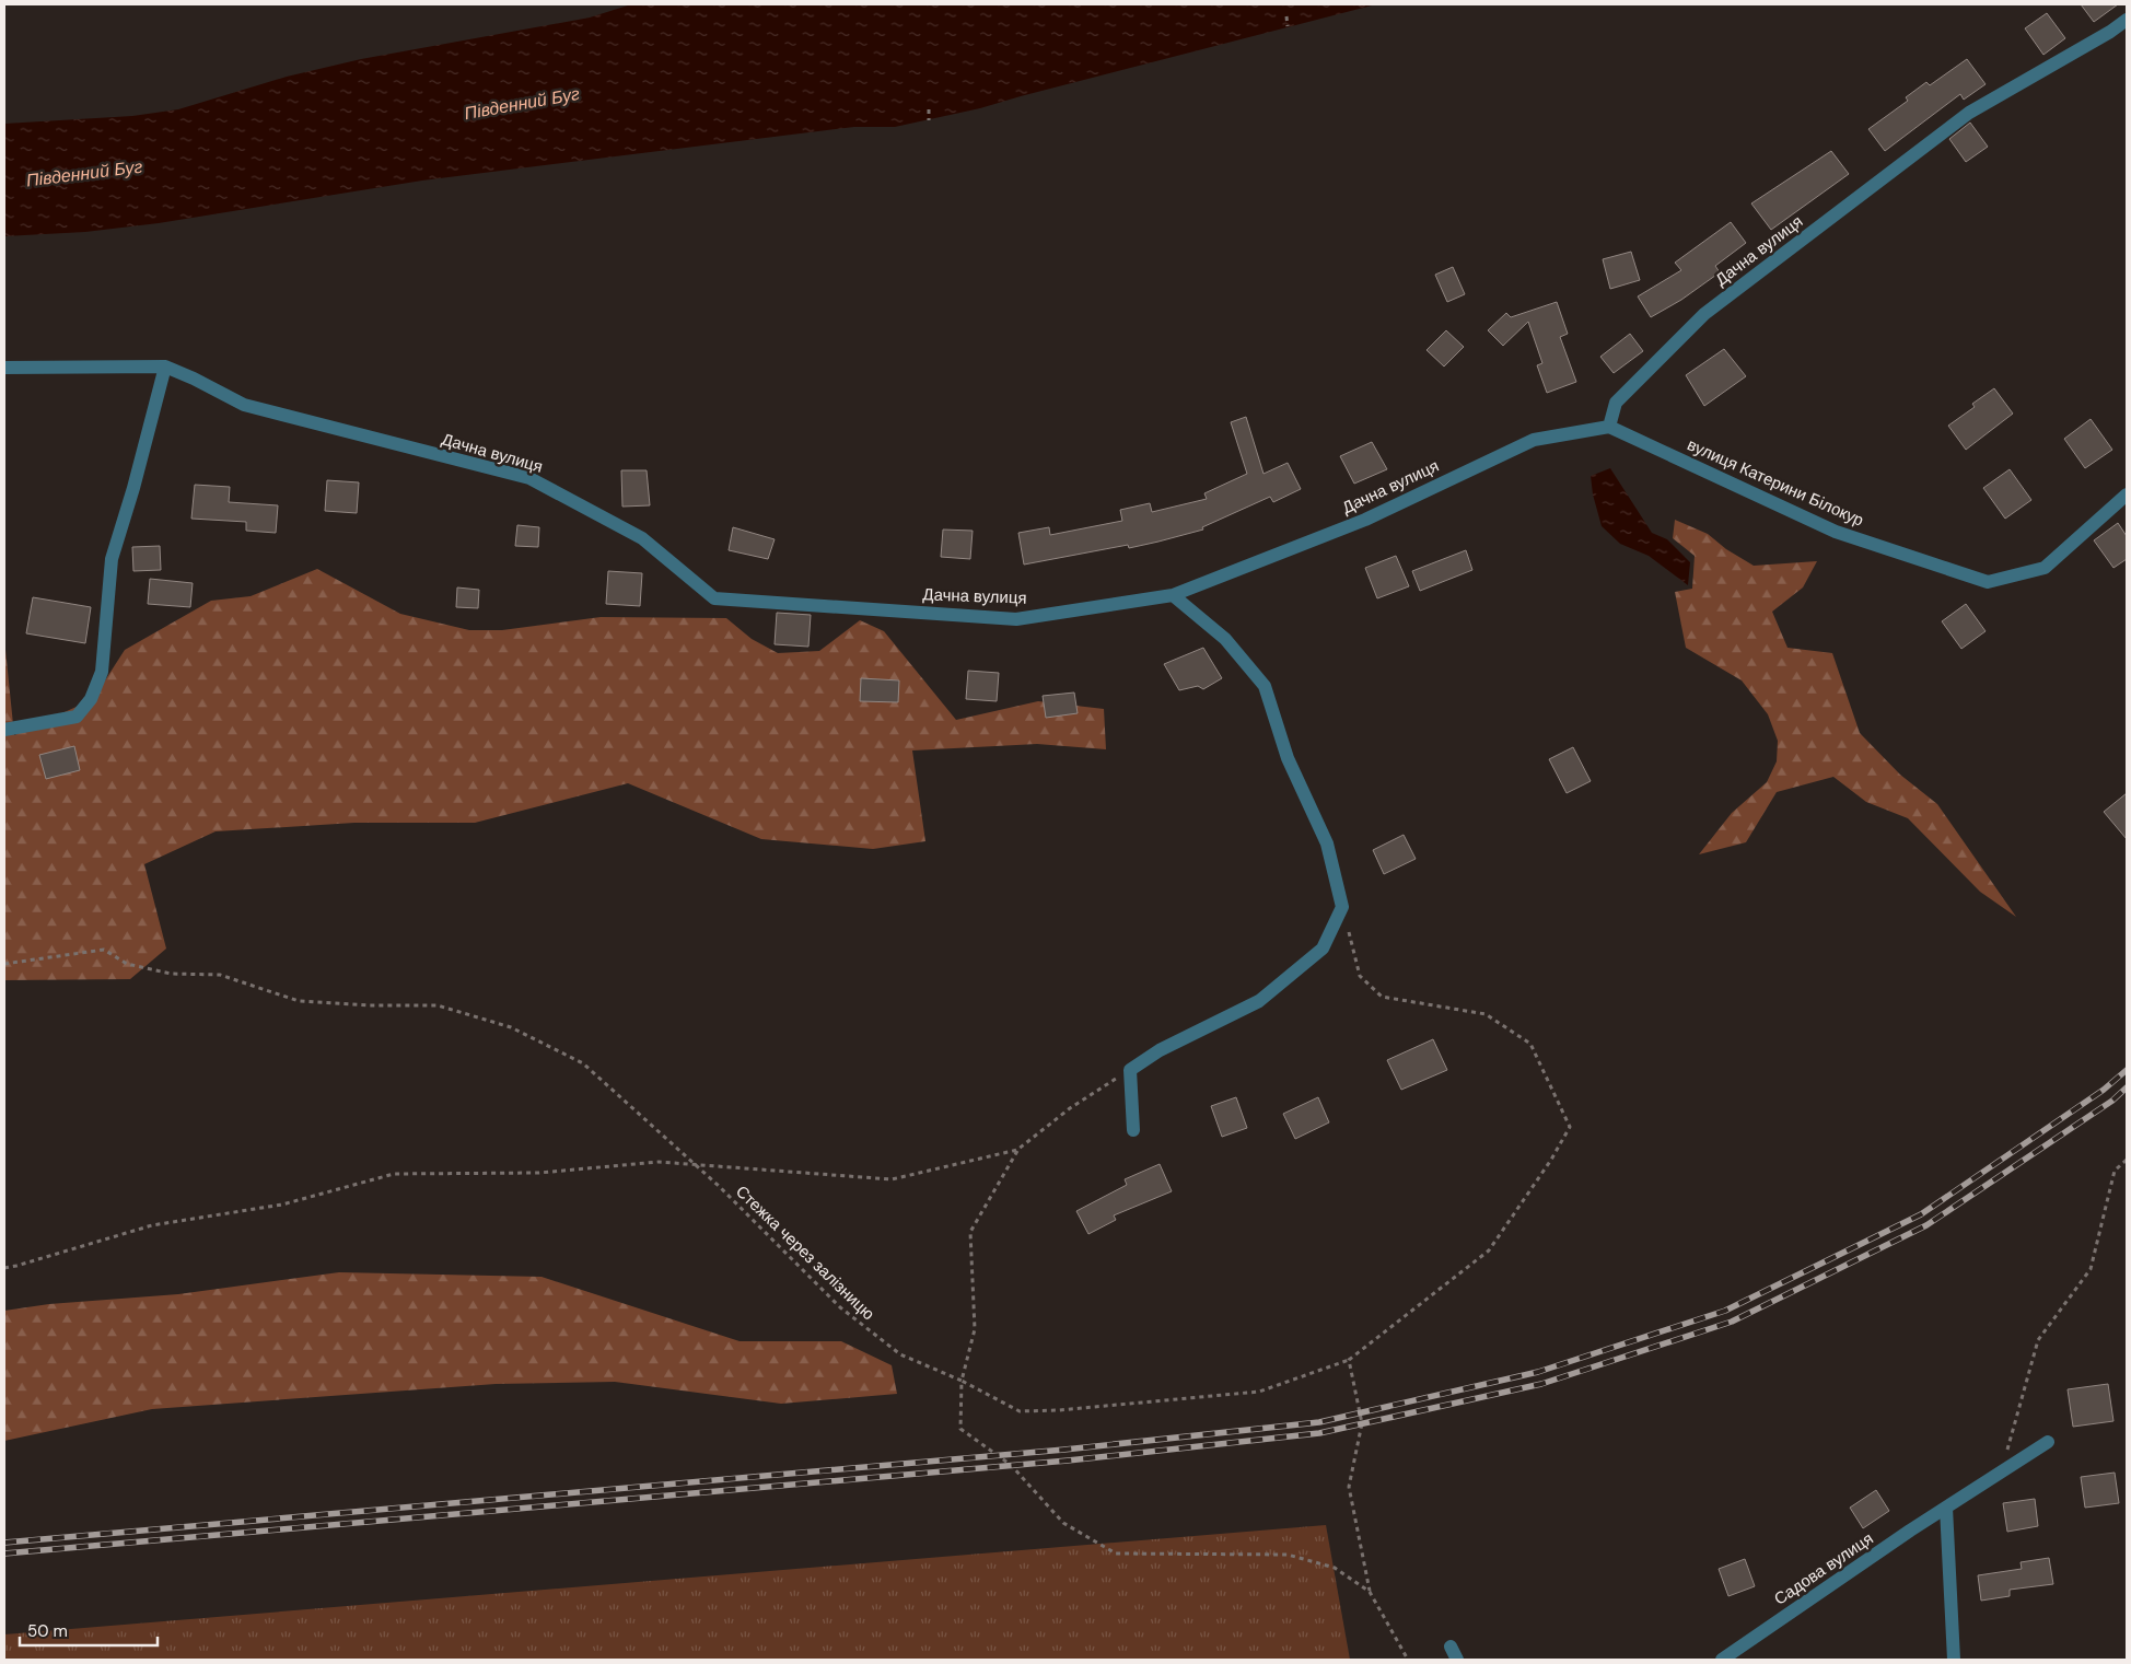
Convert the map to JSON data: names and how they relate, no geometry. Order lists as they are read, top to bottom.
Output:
{
  "streets": {
    "street": ["Дачна вулиця", "вулиця Катерини Білокур", "Садова вулиця"],
    "path": ["Стежка через залізницю"]
  },
  "crossings": [
    ["Дачна вулиця", "вулиця Катерини Білокур"]
  ],
  "water": ["Південний Буг"],
  "scale_bar": "50 m"
}
